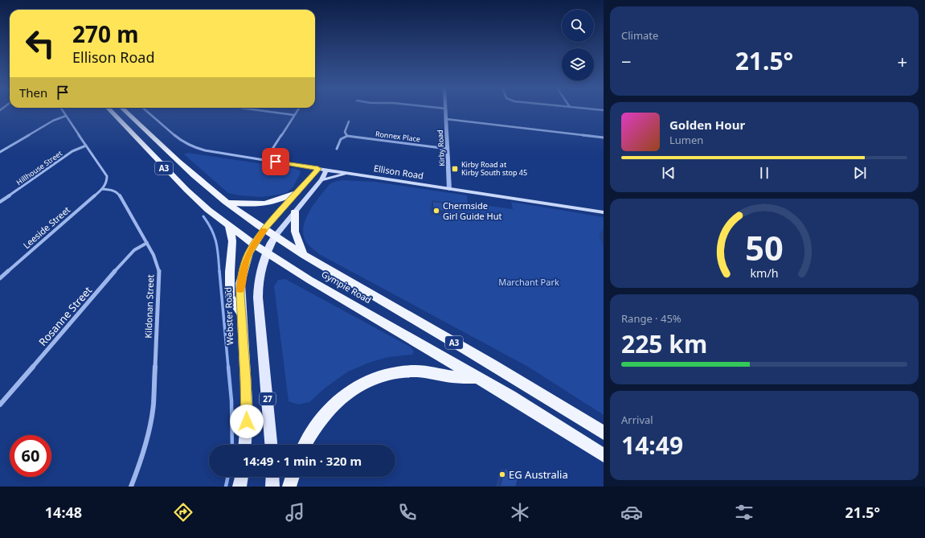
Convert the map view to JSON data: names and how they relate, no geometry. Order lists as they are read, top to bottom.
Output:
{
  "streets": {
    "highway": ["A3", "Gympie Road"],
    "main road": ["Ellison Road", "Webster Road", "27"],
    "street": [
      "Ronnex Place",
      "Kirby Road",
      "Hillhouse Street",
      "Leeside Street",
      "Kildonan Street",
      "Rosanne Street"
    ]
  },
  "crossings": [
    ["Ronnex Place", "Kirby Road"],
    ["Kirby Road", "Ellison Road"],
    ["Ellison Road", "Webster Road"],
    ["Ellison Road", "27"],
    ["Leeside Street", "Kildonan Street"],
    ["Gympie Road", "Webster Road"],
    ["Gympie Road", "27"],
    ["Kildonan Street", "Rosanne Street"]
  ],
  "parks": ["Marchant Park"],
  "places": {
    "transit": ["Kirby Road at Kirby South stop 45"],
    "other": ["Chermside Girl Guide Hut", "EG Australia"]
  },
  "page": {
    "tile": [
      "Climate",
      ["Range · 45%", "225 km"],
      ["Arrival", "14:49"]
    ],
    "turn": ["270 m", "Ellison Road"],
    "heat": ["−", "21.5°", "+"],
    "then": "Then",
    "song": ["Golden Hour", "Lumen"],
    "limit": "60",
    "trip": "14:49 · 1 min · 320 m",
    "tabs": ["14:48", "21.5°"],
    "gauge": ["50", "km/h"]
  }
}
